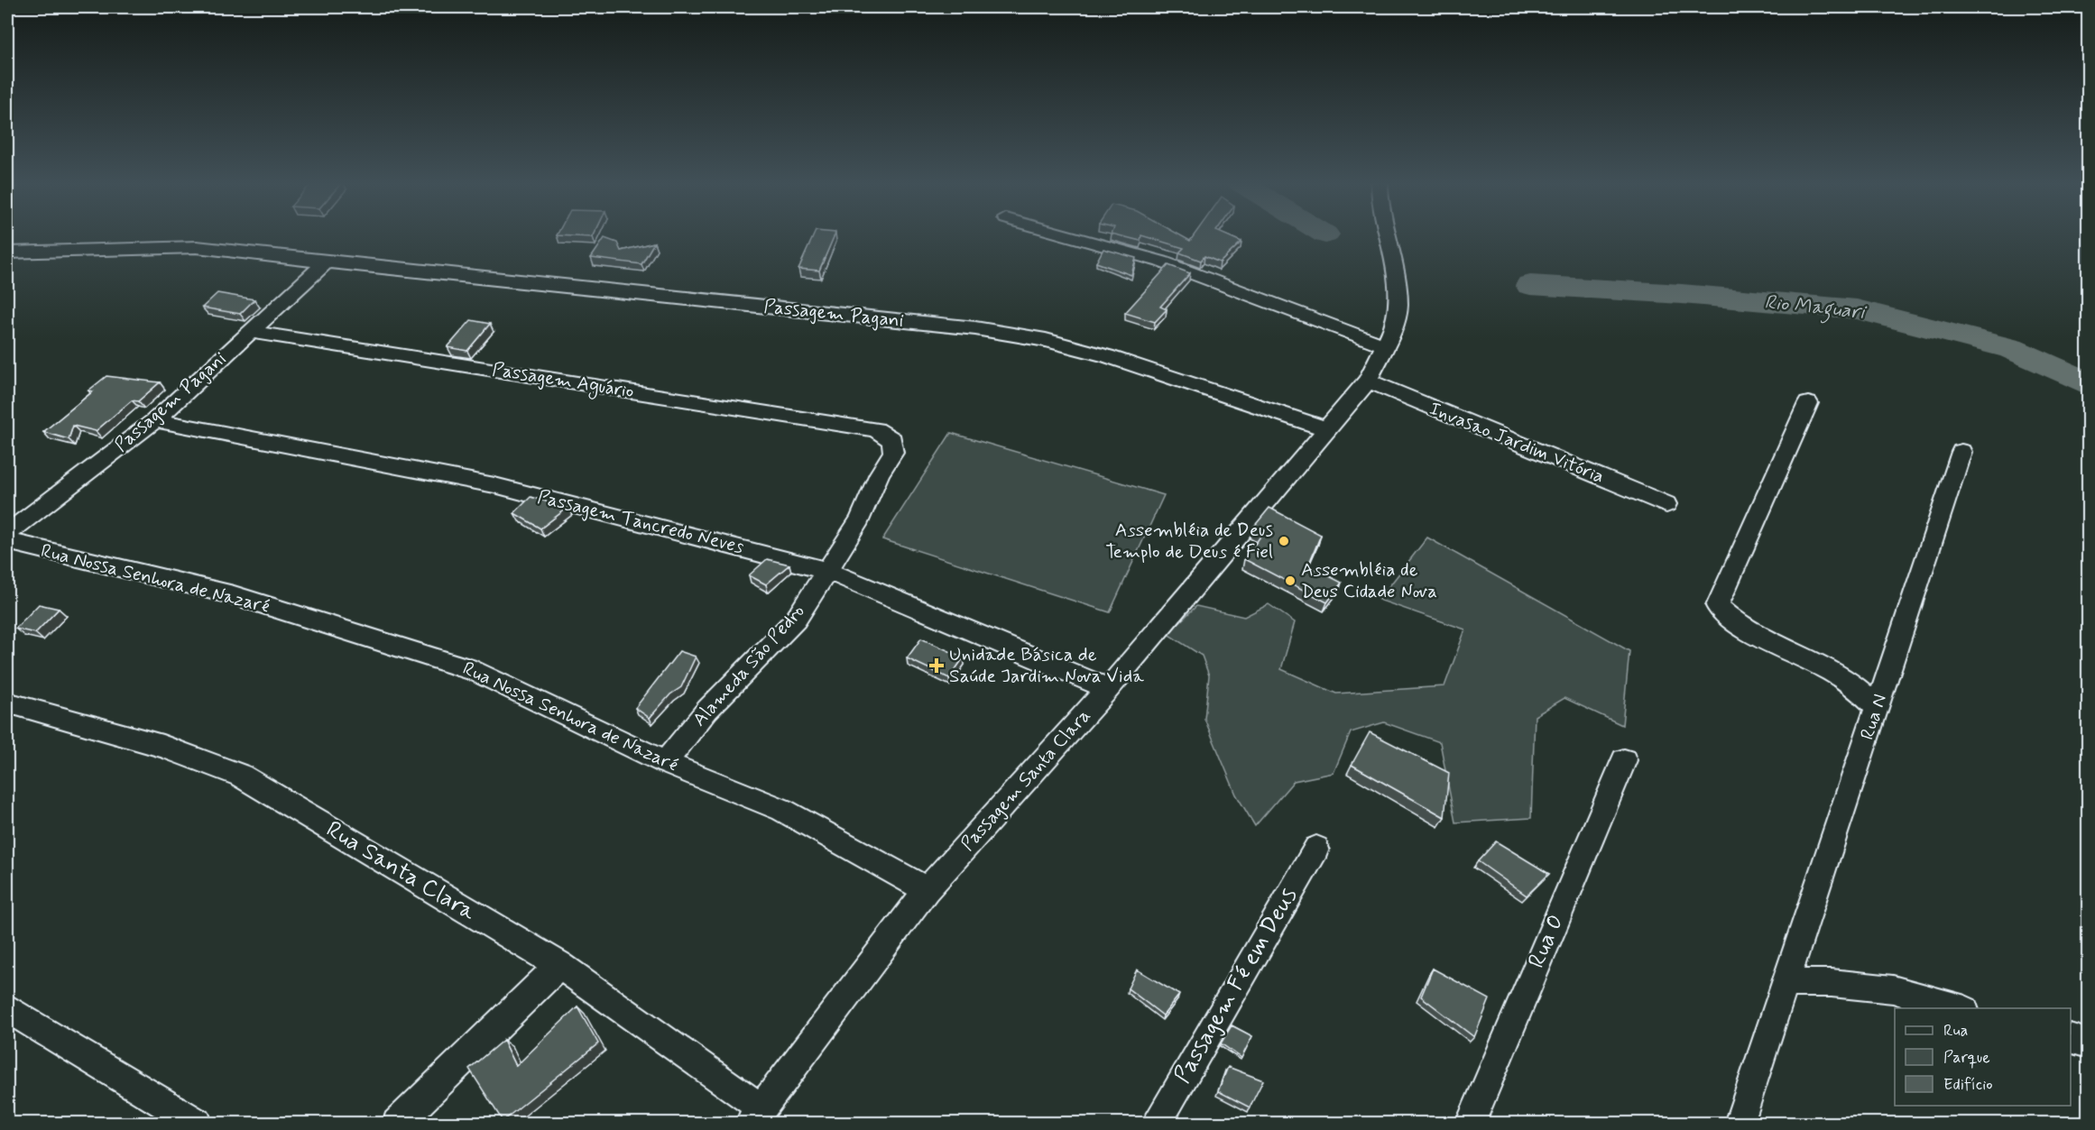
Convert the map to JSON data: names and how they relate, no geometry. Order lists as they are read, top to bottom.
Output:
{
  "streets": {
    "street": [
      "Passagem Pagani",
      "Passagem Aguário",
      "Invasao Jardim Vitória",
      "Passagem Tancredo Neves",
      "Rua Nossa Senhora de Nazaré",
      "Alameda São Pedro",
      "Rua N",
      "Passagem Santa Clara",
      "Rua Santa Clara",
      "Rua 0",
      "Passagem Fé em Deus"
    ]
  },
  "crossings": [
    ["Passagem Pagani", "Passagem Aguário"],
    ["Passagem Pagani", "Passagem Tancredo Neves"],
    ["Passagem Pagani", "Passagem Santa Clara"],
    ["Passagem Aguário", "Alameda São Pedro"],
    ["Invasao Jardim Vitória", "Passagem Santa Clara"],
    ["Passagem Tancredo Neves", "Alameda São Pedro"],
    ["Passagem Tancredo Neves", "Passagem Santa Clara"],
    ["Rua Nossa Senhora de Nazaré", "Alameda São Pedro"],
    ["Rua Nossa Senhora de Nazaré", "Passagem Santa Clara"],
    ["Passagem Santa Clara", "Rua Santa Clara"]
  ],
  "water": ["Rio Maguari"],
  "places": {
    "other": ["Assembléia de Deus Templo de Deus é Fiel", "Assembléia de Deus Cidade Nova"],
    "health": ["Unidade Básica de Saúde Jardim Nova Vida"]
  },
  "legend": ["Rua", "Parque", "Edifício"]
}
